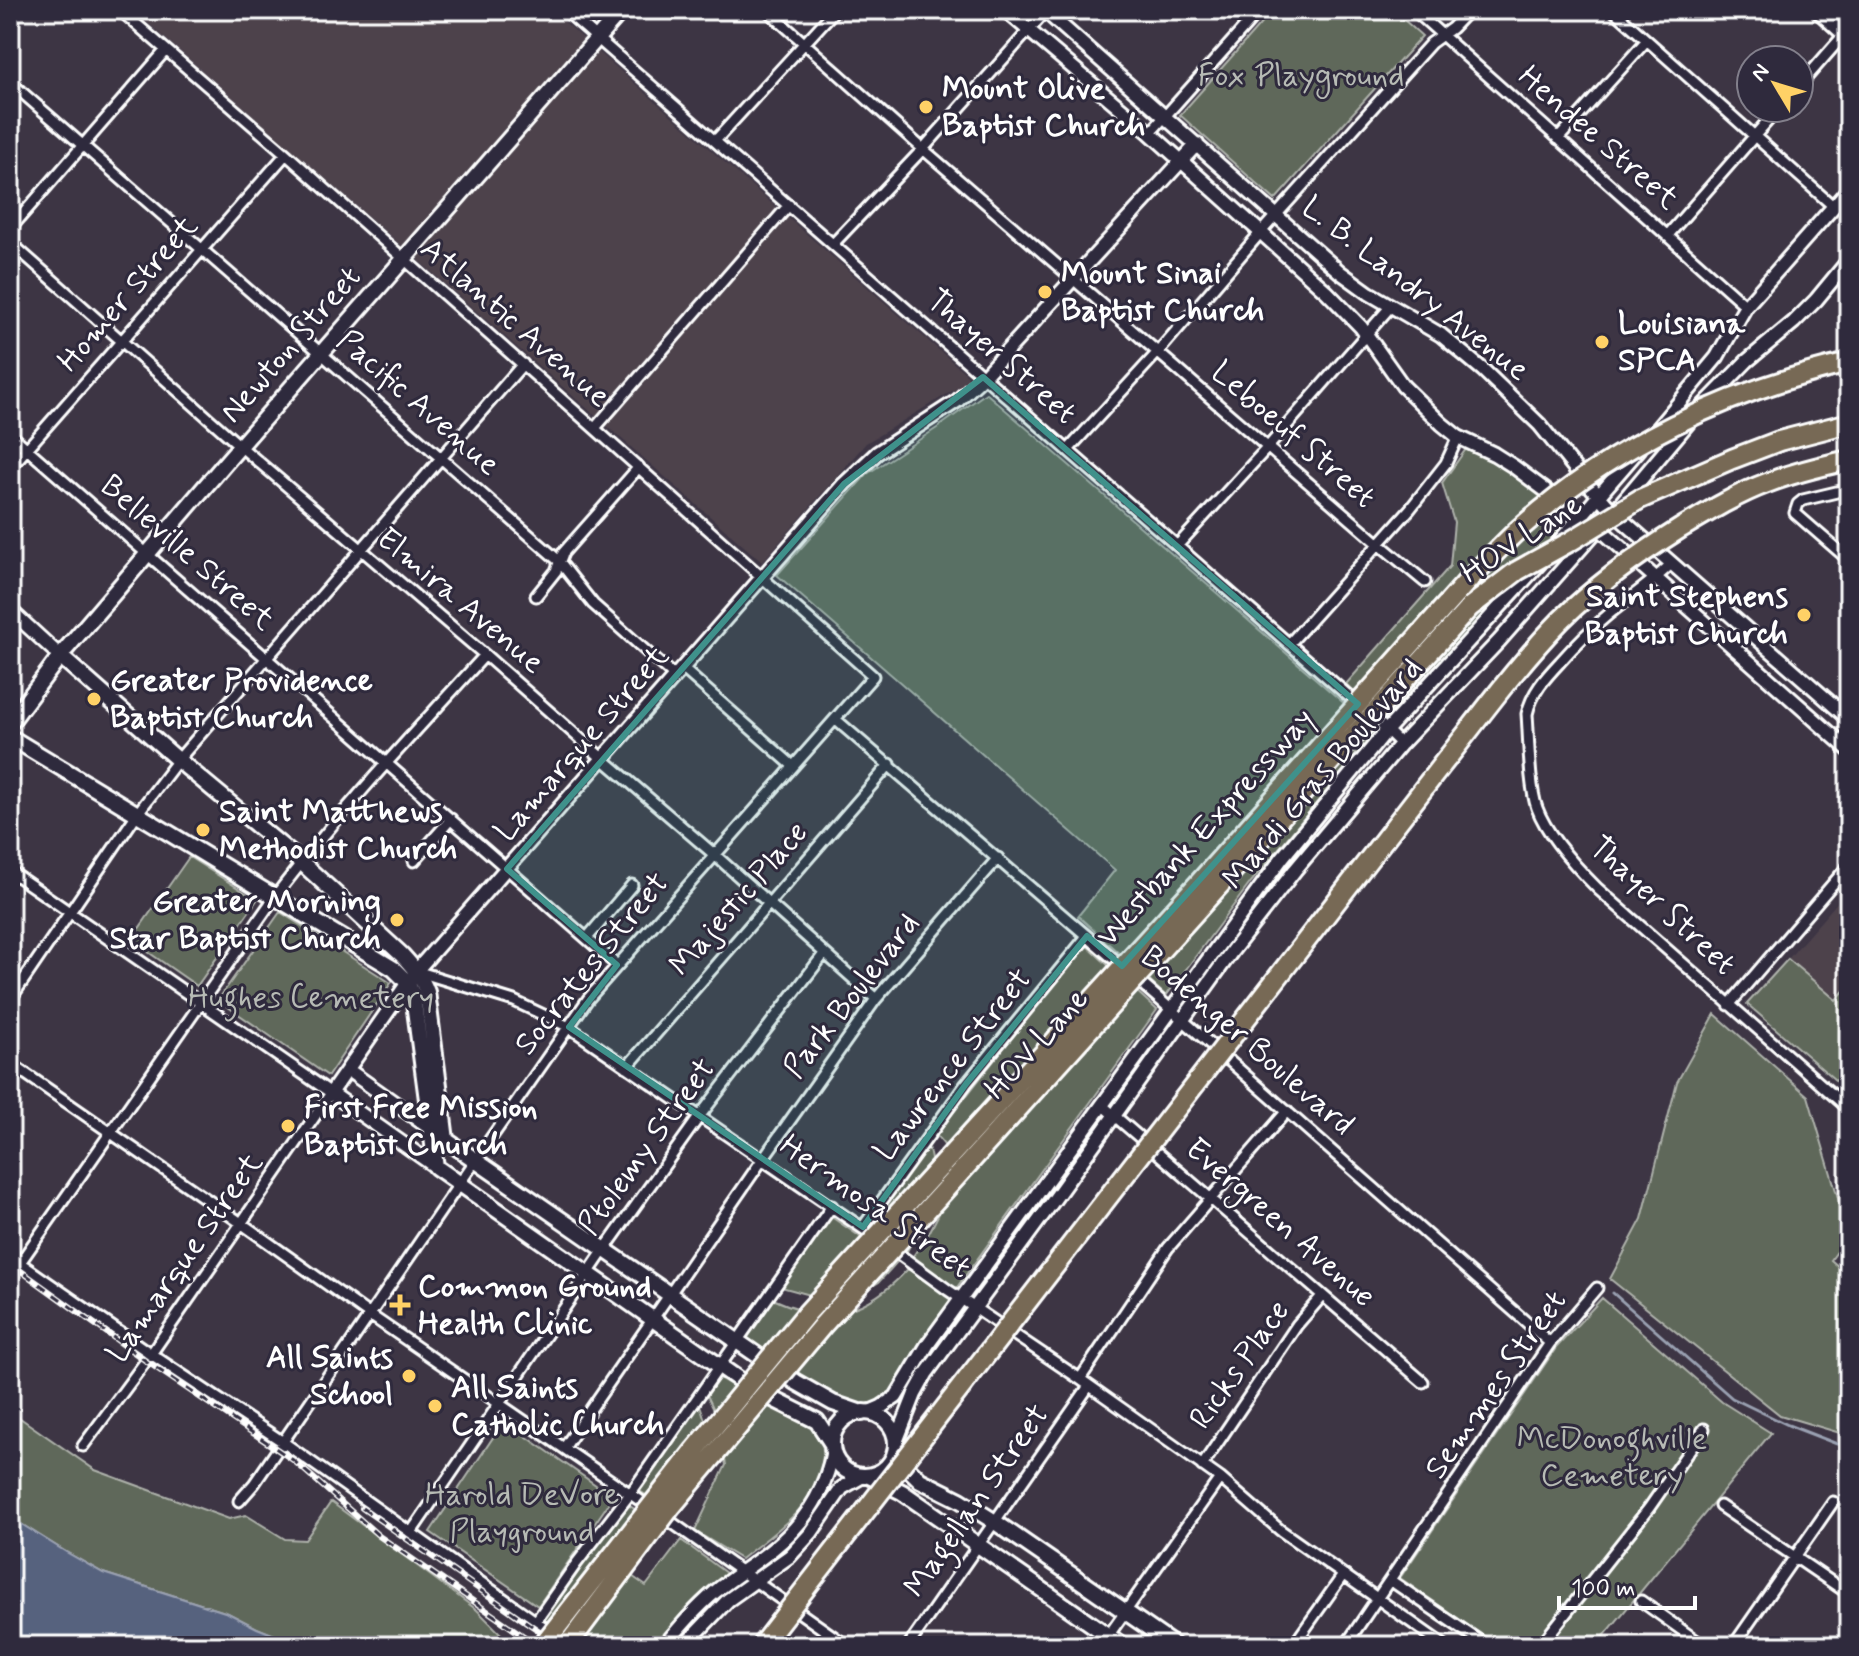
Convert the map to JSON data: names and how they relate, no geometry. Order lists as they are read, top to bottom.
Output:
{
  "streets": {
    "highway": ["HOV Lane", "Westbank Expressway"],
    "main road": ["Newton Street"],
    "street": [
      "Hendee Street",
      "L. B. Landry Avenue",
      "Homer Street",
      "Atlantic Avenue",
      "Thayer Street",
      "Pacific Avenue",
      "Leboeuf Street",
      "Belleville Street",
      "Elmira Avenue",
      "Lamarque Street",
      "Mardi Gras Boulevard",
      "Majestic Place",
      "Socrates Street",
      "Park Boulevard",
      "Bodenger Boulevard",
      "Lawrence Street",
      "Ptolemy Street",
      "Hermosa Street",
      "Evergreen Avenue",
      "Ricks Place",
      "Semmes Street",
      "Magellan Street"
    ]
  },
  "crossings": [
    ["Hendee Street", "Mardi Gras Boulevard"],
    ["L. B. Landry Avenue", "Thayer Street"],
    ["L. B. Landry Avenue", "Lamarque Street"],
    ["L. B. Landry Avenue", "Mardi Gras Boulevard"],
    ["Homer Street", "Atlantic Avenue"],
    ["Homer Street", "Pacific Avenue"],
    ["Homer Street", "Belleville Street"],
    ["Homer Street", "Elmira Avenue"],
    ["Atlantic Avenue", "Newton Street"],
    ["Atlantic Avenue", "Lamarque Street"],
    ["Atlantic Avenue", "Socrates Street"],
    ["Newton Street", "Thayer Street"],
    ["Newton Street", "Pacific Avenue"],
    ["Newton Street", "Belleville Street"],
    ["Newton Street", "Elmira Avenue"],
    ["Thayer Street", "Lamarque Street"],
    ["Thayer Street", "Mardi Gras Boulevard"],
    ["Pacific Avenue", "Lamarque Street"],
    ["Pacific Avenue", "Socrates Street"],
    ["Leboeuf Street", "Lamarque Street"],
    ["Belleville Street", "Lamarque Street"],
    ["Belleville Street", "Socrates Street"],
    ["Elmira Avenue", "Lamarque Street"],
    ["Elmira Avenue", "Majestic Place"],
    ["Elmira Avenue", "Socrates Street"],
    ["Elmira Avenue", "Park Boulevard"],
    ["Elmira Avenue", "Ptolemy Street"],
    ["Lamarque Street", "Hermosa Street"],
    ["Mardi Gras Boulevard", "Bodenger Boulevard"],
    ["Mardi Gras Boulevard", "Hermosa Street"],
    ["Mardi Gras Boulevard", "Evergreen Avenue"],
    ["Majestic Place", "Bodenger Boulevard"],
    ["Majestic Place", "Hermosa Street"],
    ["Socrates Street", "Bodenger Boulevard"],
    ["Socrates Street", "Hermosa Street"],
    ["Park Boulevard", "Bodenger Boulevard"],
    ["Park Boulevard", "Hermosa Street"],
    ["Bodenger Boulevard", "Lawrence Street"],
    ["Bodenger Boulevard", "Semmes Street"],
    ["Bodenger Boulevard", "Magellan Street"],
    ["Lawrence Street", "Hermosa Street"],
    ["Ptolemy Street", "Hermosa Street"],
    ["Hermosa Street", "Ricks Place"],
    ["Hermosa Street", "Semmes Street"],
    ["Hermosa Street", "Magellan Street"],
    ["Evergreen Avenue", "Ricks Place"],
    ["Evergreen Avenue", "Magellan Street"]
  ],
  "parks": [
    "Fox Playground",
    "Hughes Cemetery",
    "McDonoghville Cemetery",
    "Harold DeVore Playground"
  ],
  "places": {
    "other": [
      "Mount Olive Baptist Church",
      "Mount Sinai Baptist Church",
      "Louisiana SPCA",
      "Saint Stephens Baptist Church",
      "Greater Providence Baptist Church",
      "Saint Matthews Methodist Church",
      "Greater Morning Star Baptist Church",
      "First Free Mission Baptist Church",
      "All Saints School",
      "All Saints Catholic Church"
    ],
    "health": ["Common Ground Health Clinic"]
  },
  "scale_bar": "100 m",
  "north": "top left"
}
